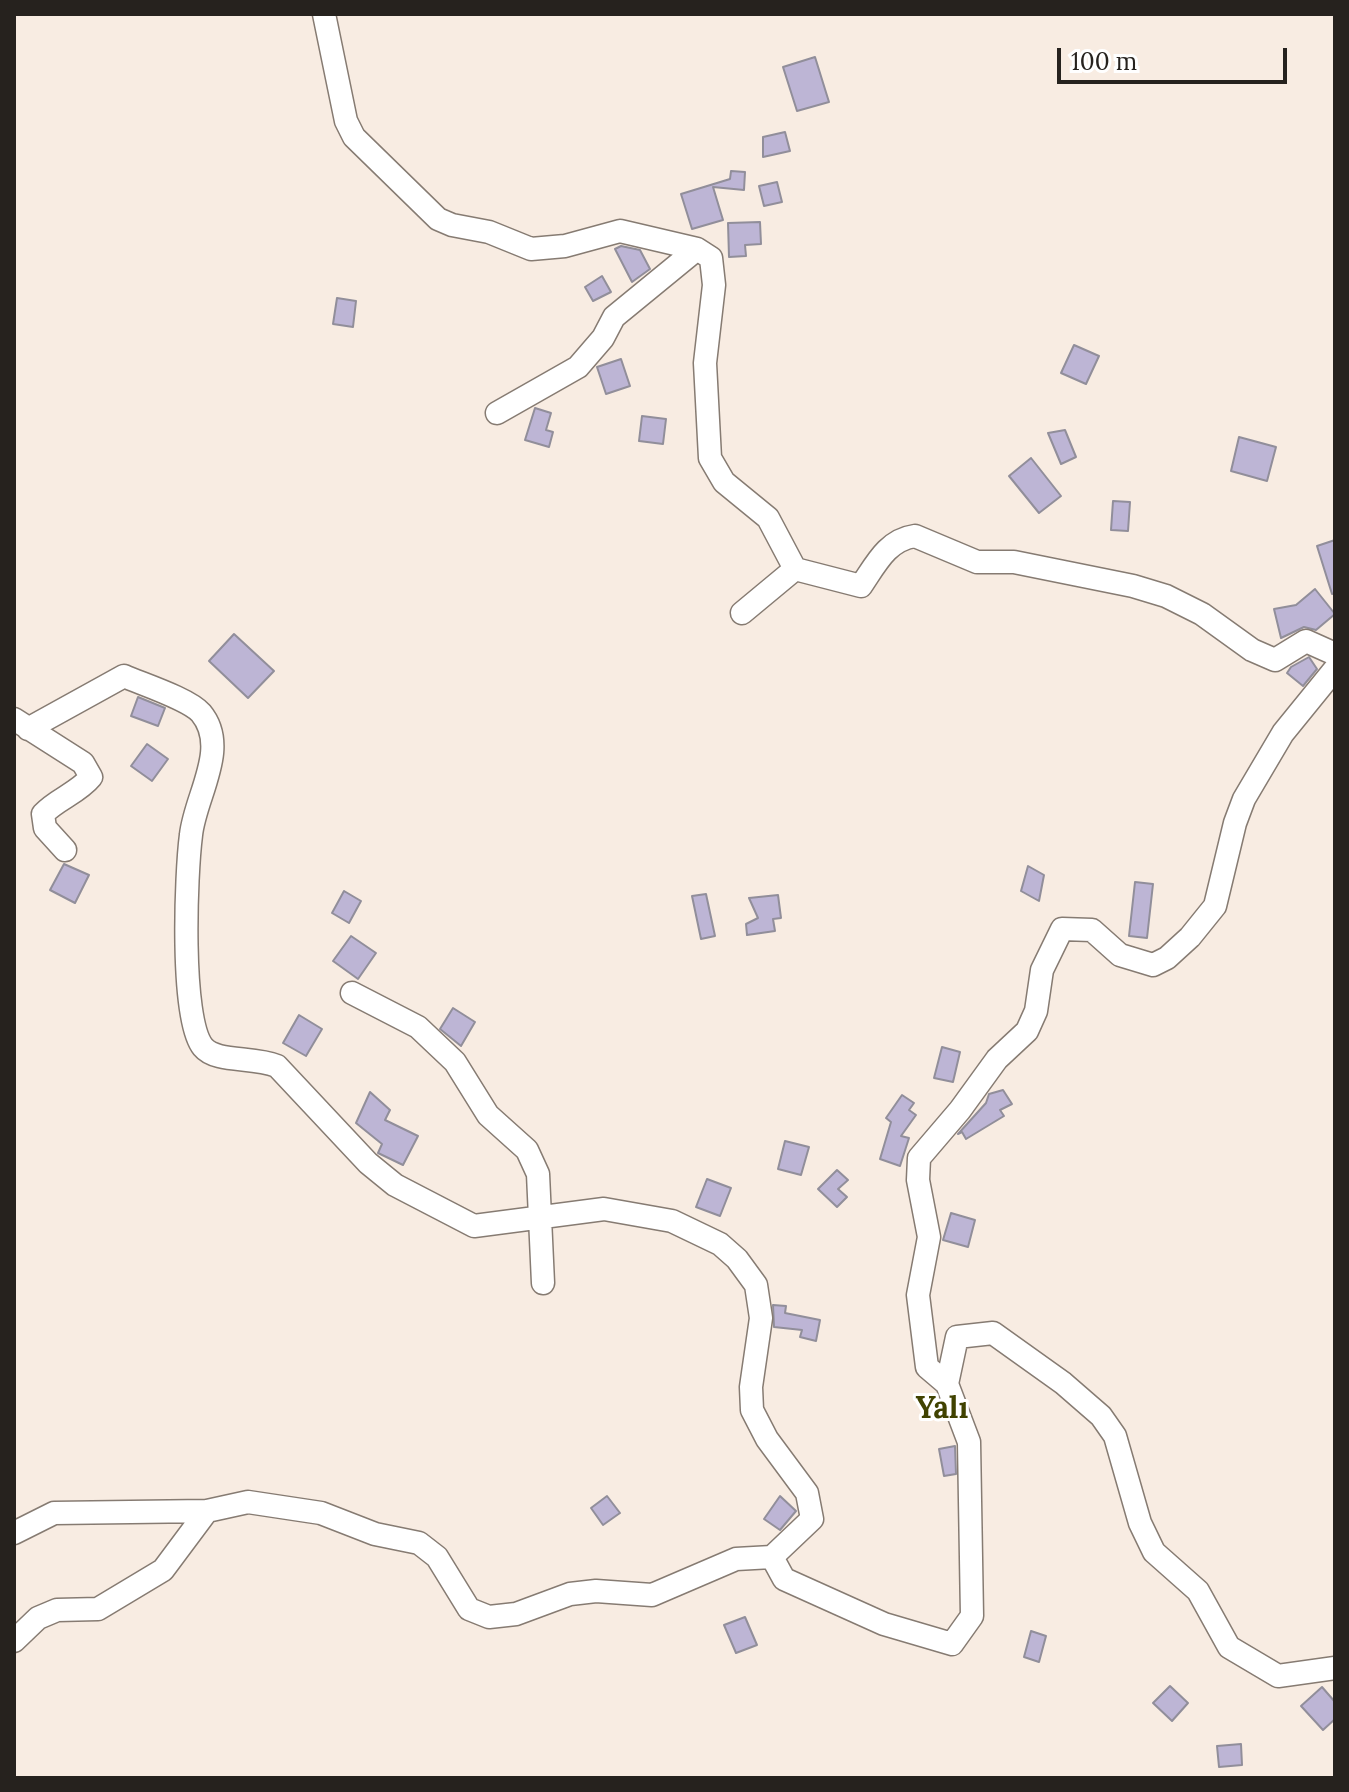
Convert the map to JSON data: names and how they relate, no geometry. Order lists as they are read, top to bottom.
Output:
{
  "districts": ["Yalı"],
  "scale_bar": "100 m"
}
